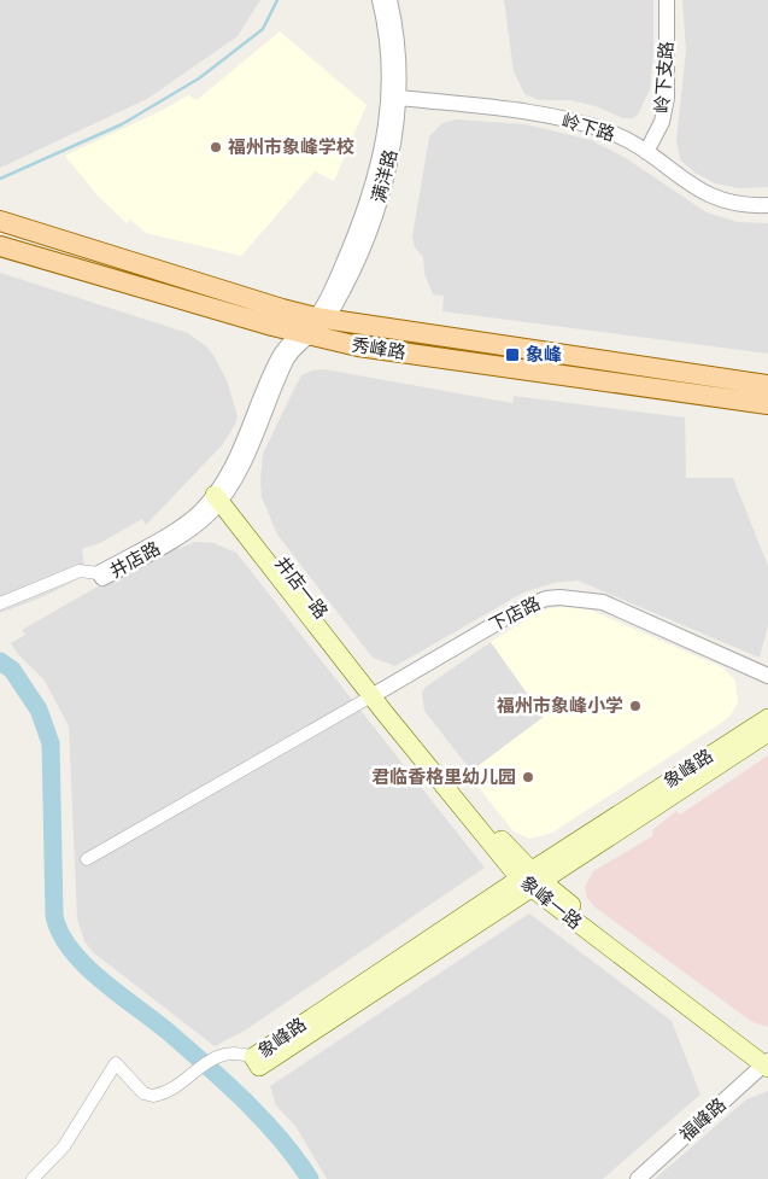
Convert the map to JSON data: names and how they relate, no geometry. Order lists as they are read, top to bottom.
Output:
{
  "streets": {
    "main road": [
      "秀峰路",
      "井店一路",
      "象峰路",
      "象峰一路"
    ],
    "street": [
      "岭下支路",
      "岭下路",
      "满洋路",
      "井店路",
      "下店路",
      "福峰路"
    ]
  },
  "crossings": [
    ["岭下支路", "岭下路"],
    ["岭下路", "满洋路"],
    ["满洋路", "秀峰路"],
    ["满洋路", "井店路"],
    ["秀峰路", "井店路"],
    ["井店路", "井店一路"],
    ["井店一路", "下店路"],
    ["井店一路", "象峰一路"],
    ["下店路", "象峰一路"],
    ["象峰路", "象峰一路"],
    ["象峰一路", "福峰路"]
  ],
  "places": {
    "other": ["福州市象峰学校", "福州市象峰小学", "君临香格里幼儿园"],
    "transit": ["象峰"]
  }
}
